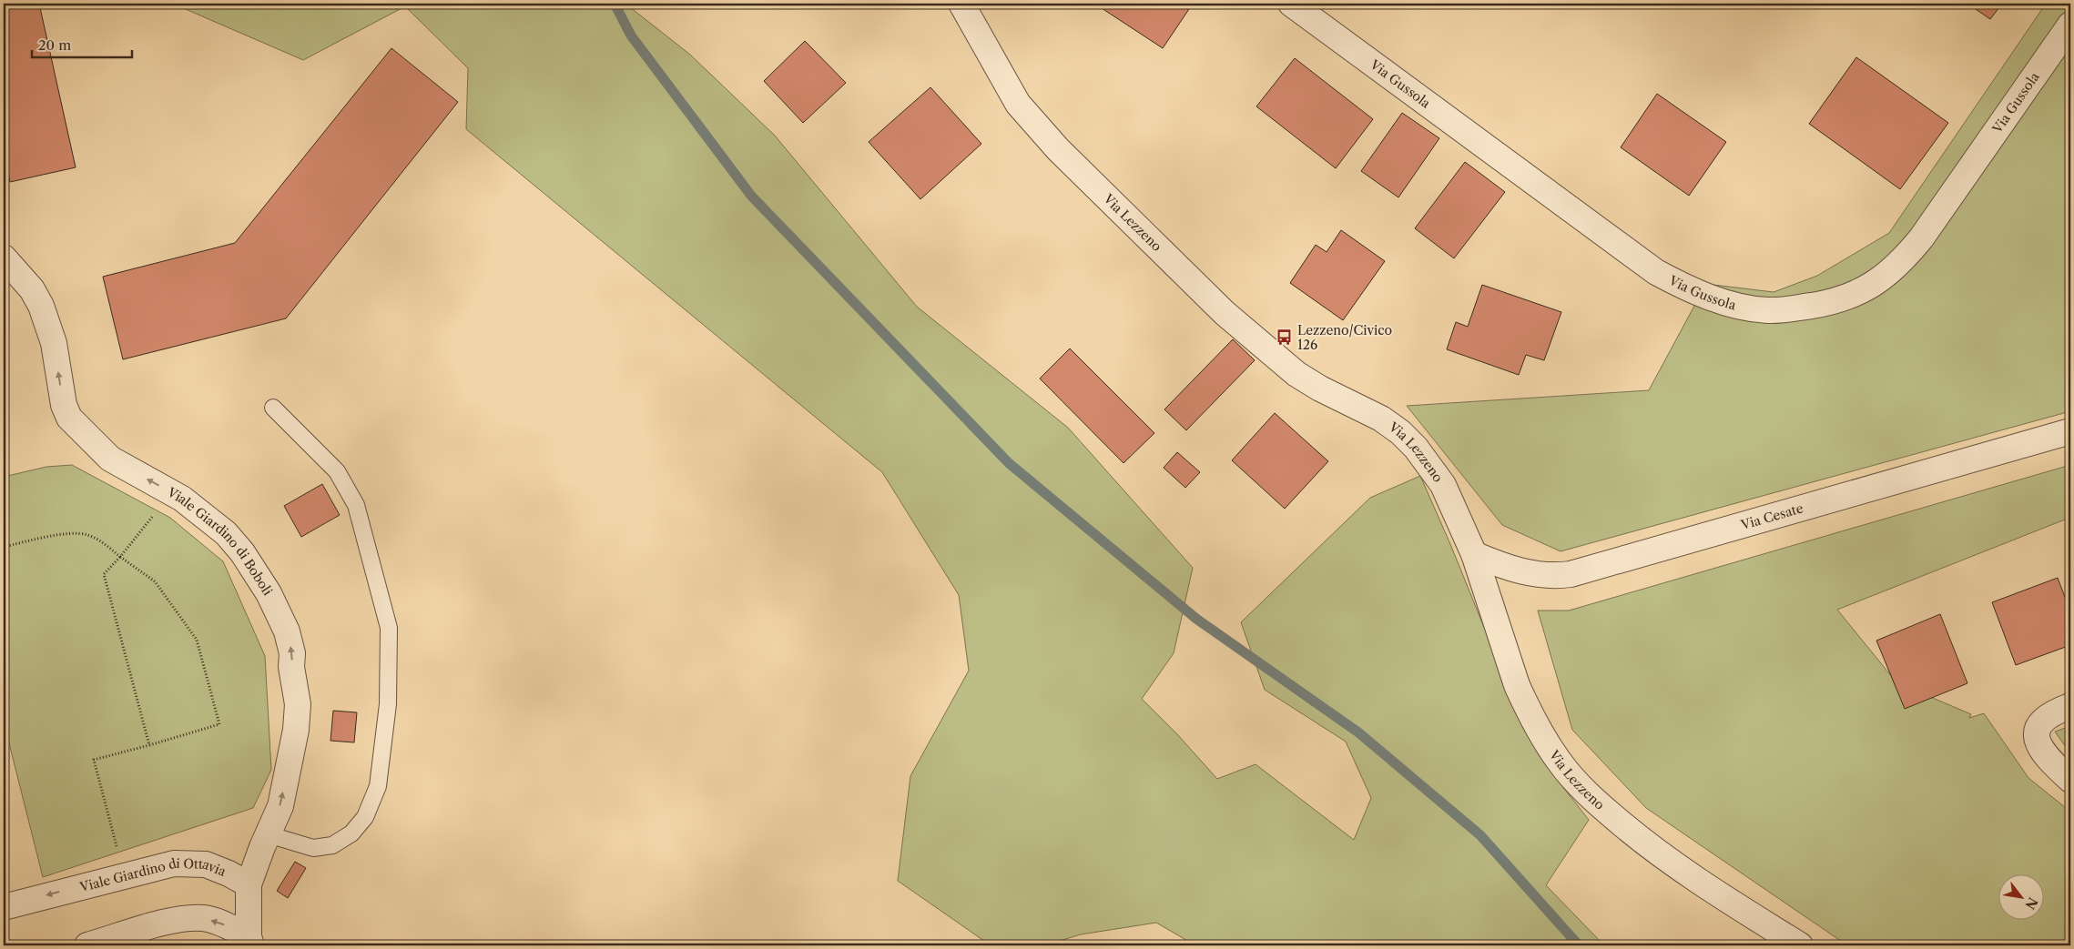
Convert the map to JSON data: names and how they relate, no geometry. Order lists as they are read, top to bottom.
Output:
{
  "streets": {
    "street": [
      "Via Gussola",
      "Via Lezzeno",
      "Via Cesate",
      "Viale Giardino di Boboli",
      "Viale Giardino di Ottavia"
    ]
  },
  "crossings": [
    ["Via Lezzeno", "Via Cesate"],
    ["Viale Giardino di Boboli", "Viale Giardino di Ottavia"]
  ],
  "one_way": ["Viale Giardino di Boboli"],
  "places": {
    "bus stop": ["Lezzeno/Civico 126"]
  },
  "scale_bar": "20 m",
  "north": "bottom right"
}
